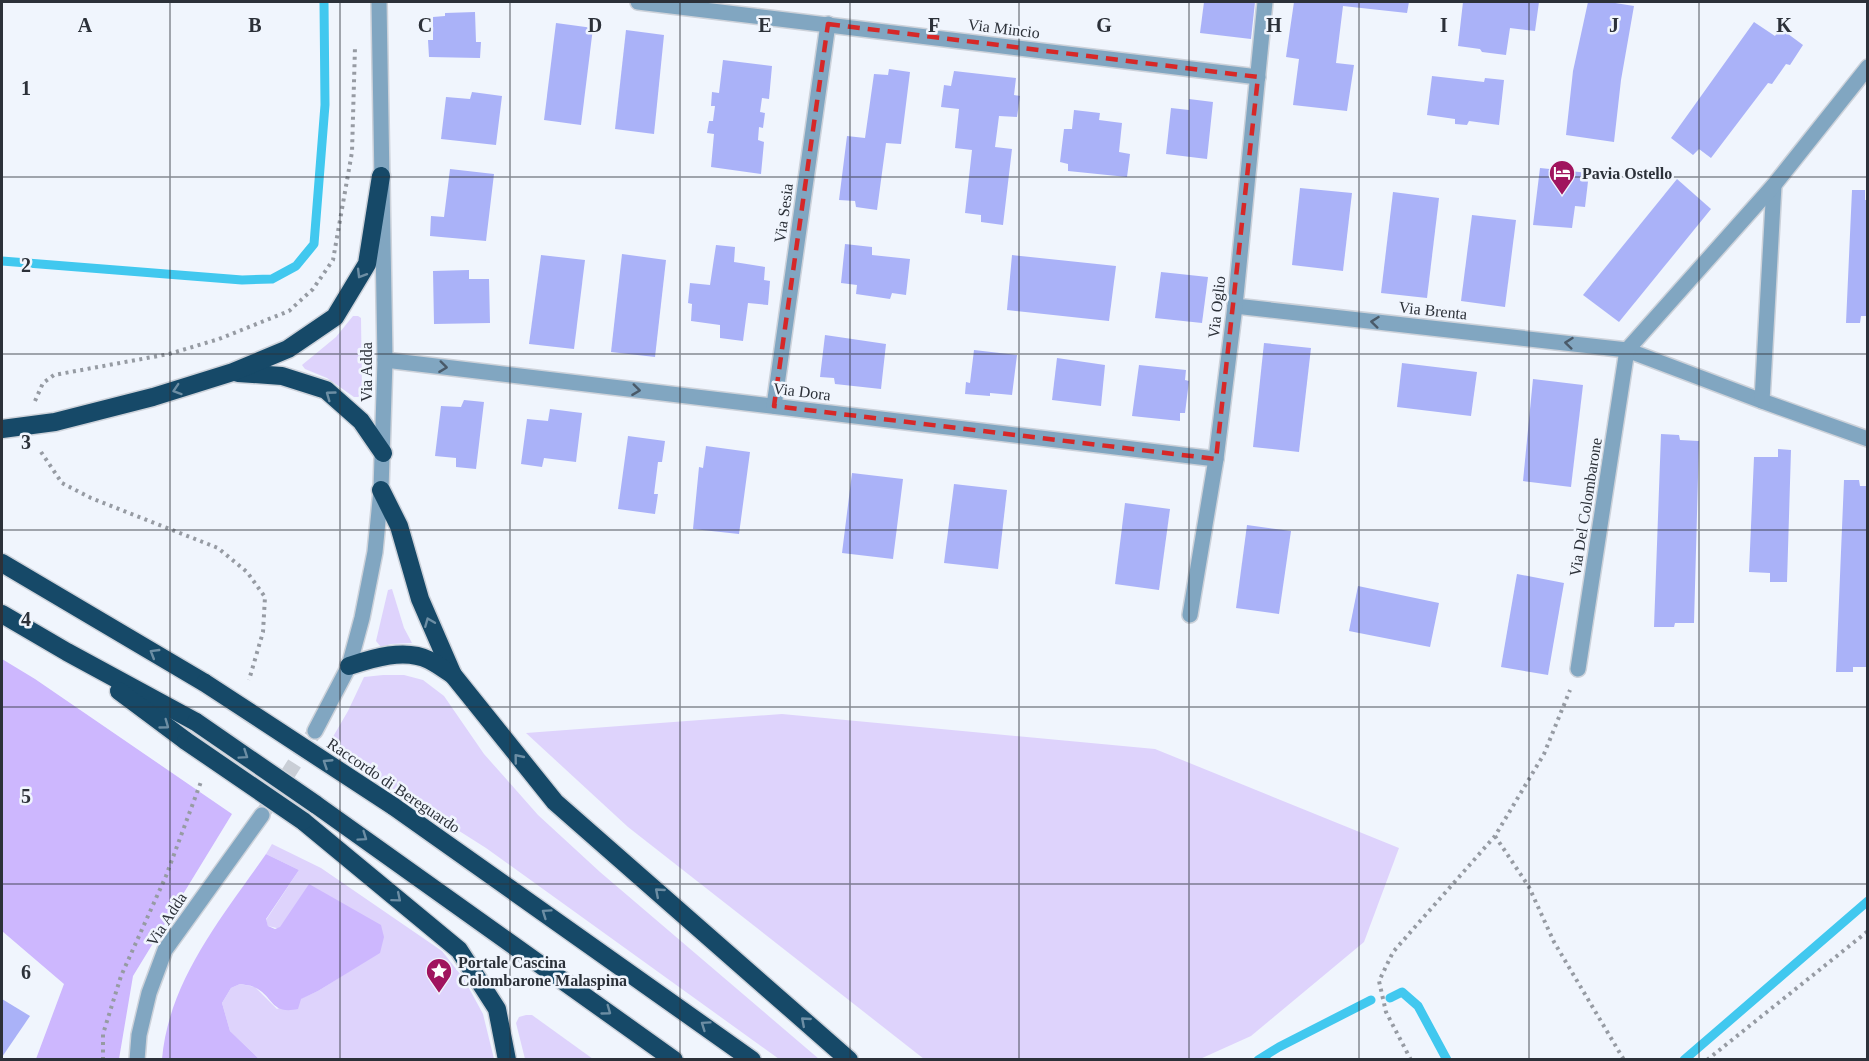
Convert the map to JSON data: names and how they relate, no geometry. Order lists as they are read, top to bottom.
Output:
{
  "streets": {
    "highway": ["Raccordo di Bereguardo"],
    "street": [
      "Via Mincio",
      "Via Sesia",
      "Via Oglio",
      "Via Brenta",
      "Via Adda",
      "Via Dora",
      "Via Del Colombarone"
    ]
  },
  "crossings": [
    ["Via Mincio", "Via Sesia"],
    ["Via Mincio", "Via Oglio"],
    ["Via Sesia", "Via Dora"],
    ["Via Oglio", "Via Brenta"],
    ["Via Oglio", "Via Dora"],
    ["Via Brenta", "Via Del Colombarone"],
    ["Via Adda", "Via Dora"]
  ],
  "one_way": ["Via Brenta", "Via Dora"],
  "places": {
    "hotel": ["Pavia Ostello"],
    "place": ["Portale Cascina Colombarone Malaspina"]
  },
  "grid": {
    "columns": [
      "A",
      "B",
      "C",
      "D",
      "E",
      "F",
      "G",
      "H",
      "I",
      "J",
      "K"
    ],
    "rows": [
      "1",
      "2",
      "3",
      "4",
      "5",
      "6"
    ]
  }
}
